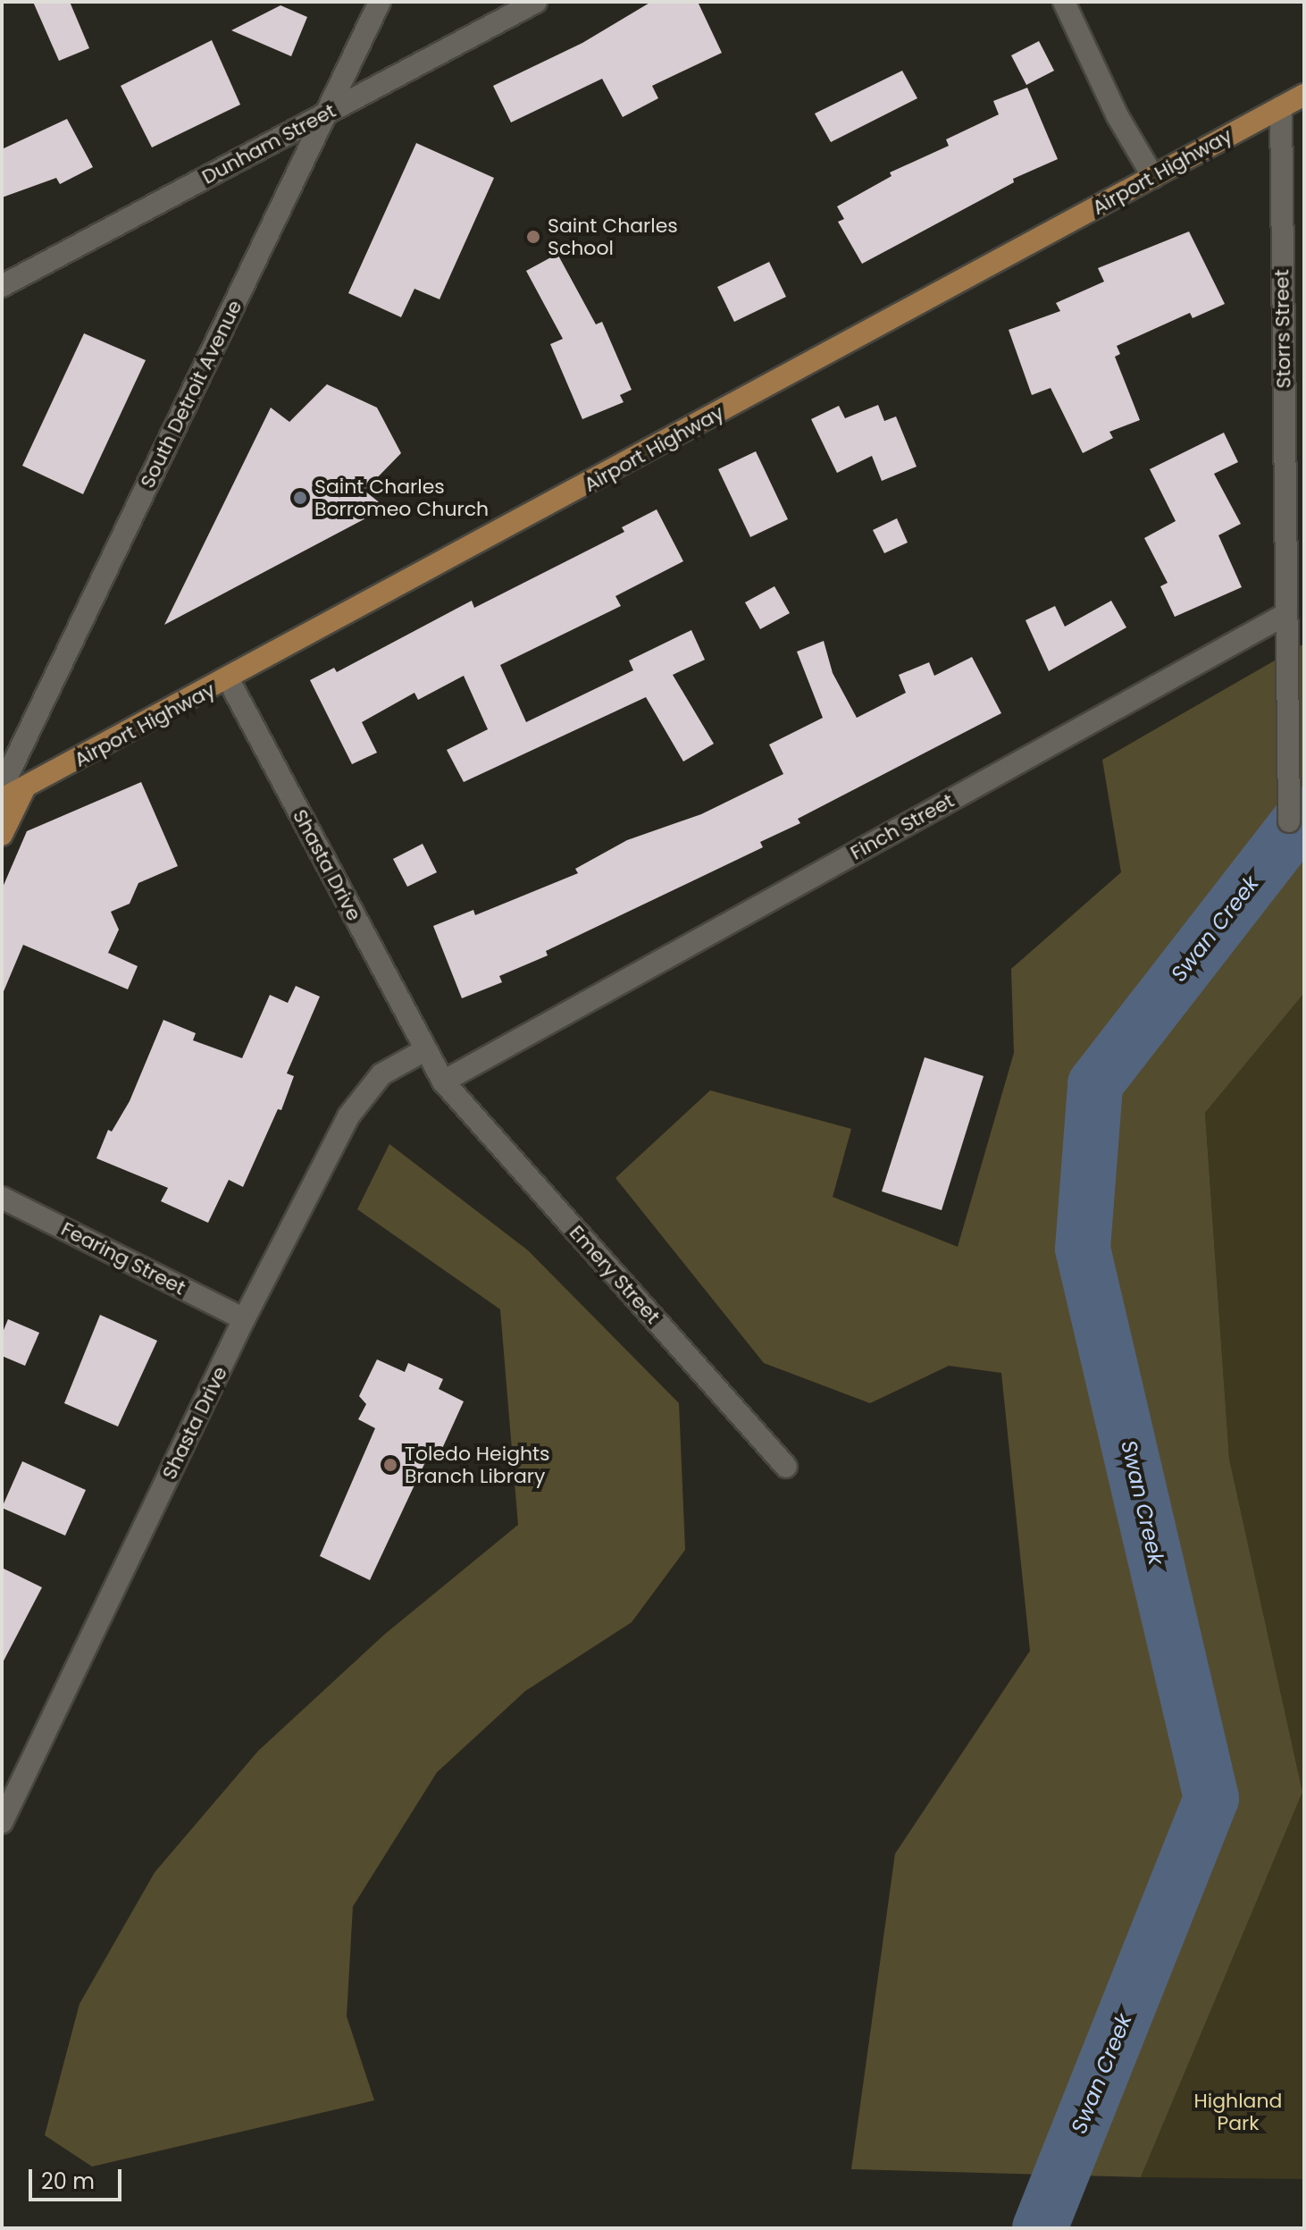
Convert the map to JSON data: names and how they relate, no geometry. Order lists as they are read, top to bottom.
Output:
{
  "streets": {
    "main road": ["Airport Highway"],
    "street": [
      "Dunham Street",
      "Storrs Street",
      "South Detroit Avenue",
      "Finch Street",
      "Shasta Drive",
      "Fearing Street",
      "Emery Street"
    ]
  },
  "crossings": [
    ["Dunham Street", "South Detroit Avenue"],
    ["Airport Highway", "Storrs Street"],
    ["Airport Highway", "Shasta Drive"],
    ["Finch Street", "Shasta Drive"],
    ["Finch Street", "Emery Street"],
    ["Shasta Drive", "Fearing Street"],
    ["Shasta Drive", "Emery Street"]
  ],
  "water": ["Swan Creek"],
  "parks": ["Highland Park"],
  "places": ["Saint Charles School", "Saint Charles Borromeo Church", "Toledo Heights Branch Library"],
  "scale_bar": "20 m"
}
